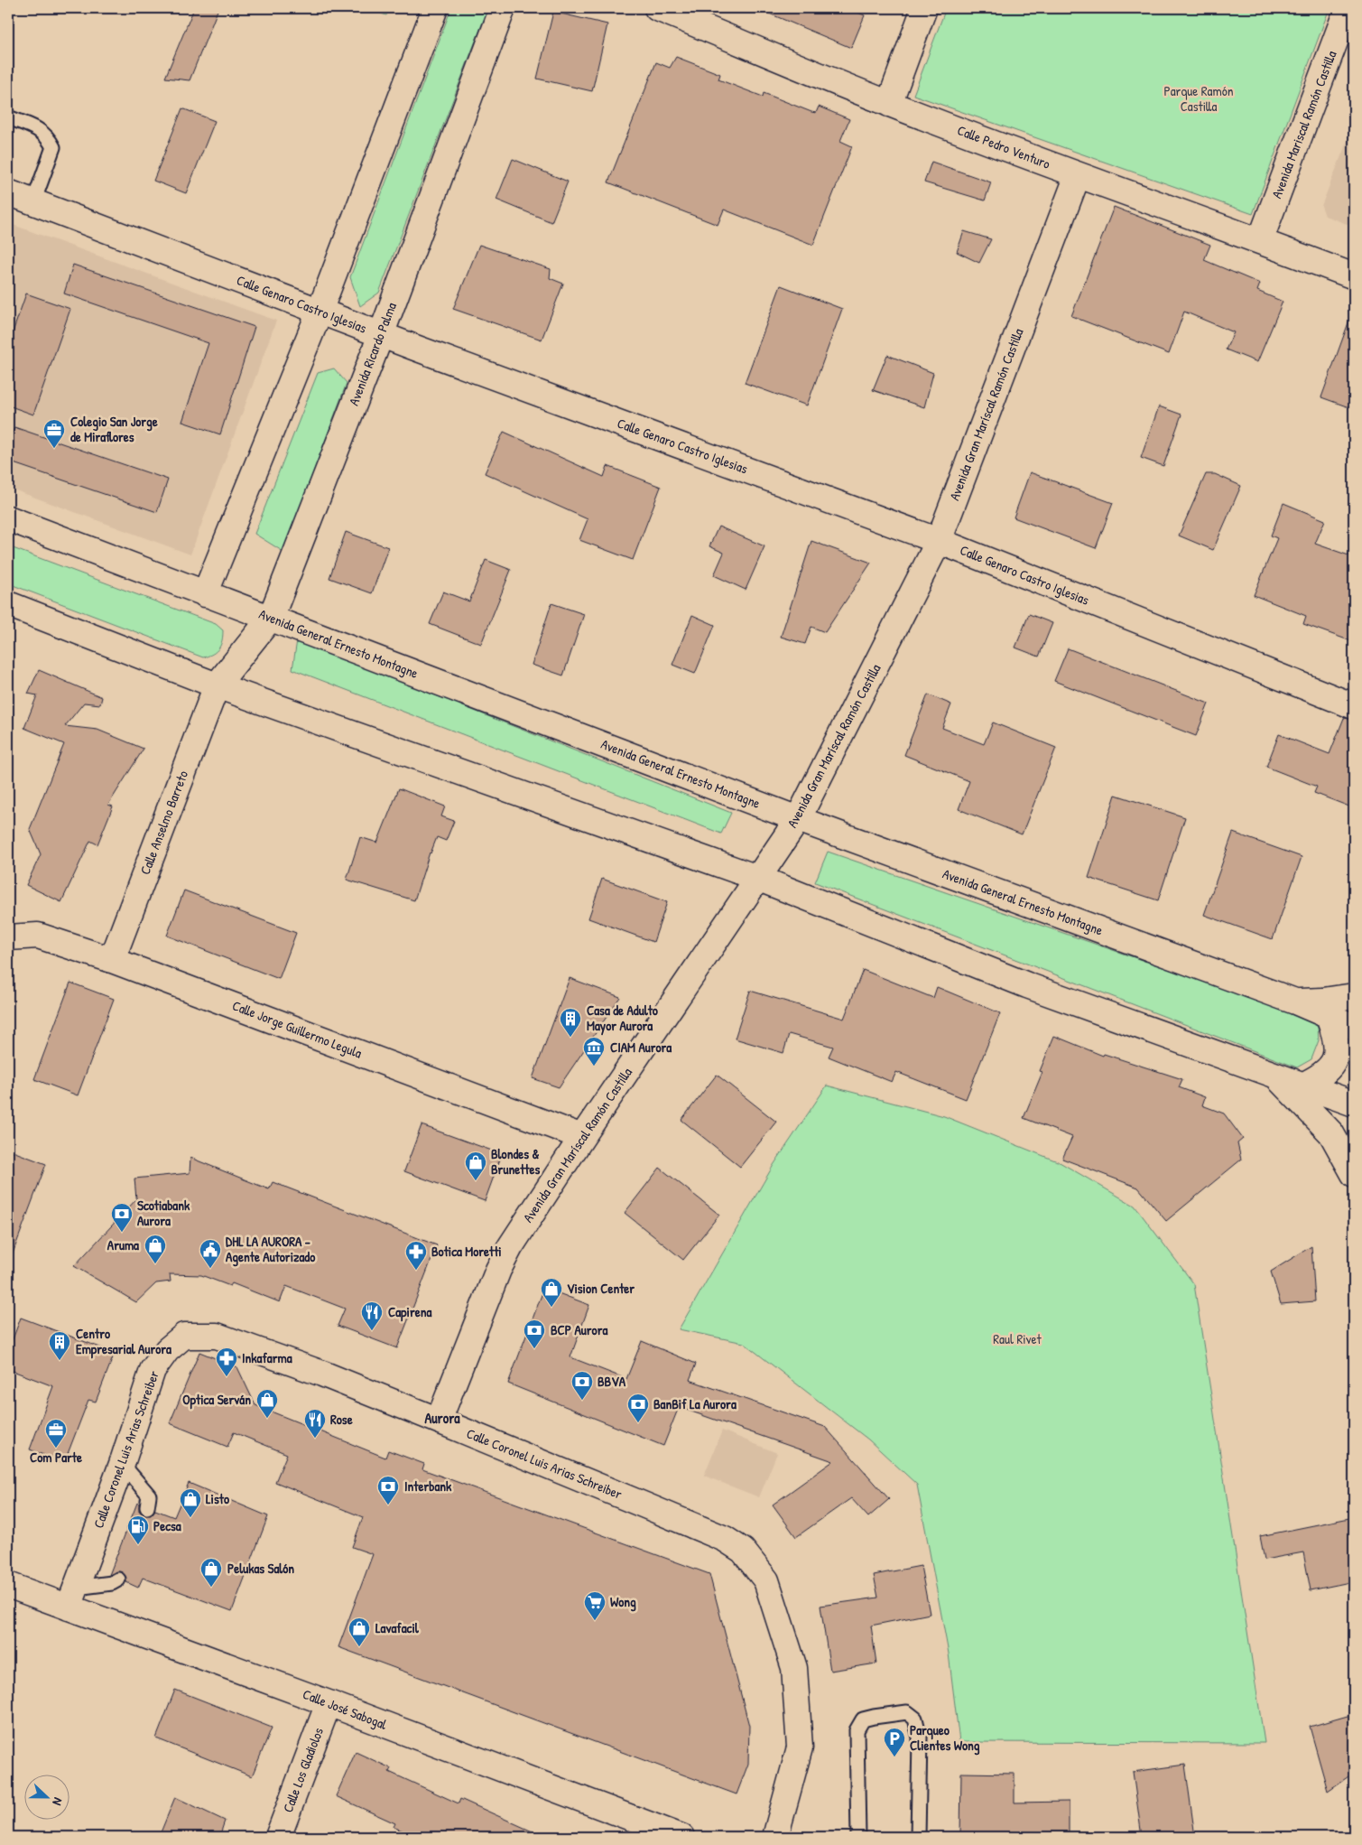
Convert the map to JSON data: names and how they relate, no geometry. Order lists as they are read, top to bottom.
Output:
{
  "streets": {
    "street": [
      "Avenida Mariscal Ramón Castilla",
      "Calle Pedro Venturo",
      "Calle Genaro Castro Iglesias",
      "Avenida Ricardo Palma",
      "Avenida Gran Maríscal Ramón Castilla",
      "Avenida General Ernesto Montagne",
      "Calle Anselmo Barreto",
      "Calle Jorge Guillermo Legula",
      "Calle Coronel Luis Arias Schreiber",
      "Calle José Sabogal",
      "Calle Los Gladiolos"
    ]
  },
  "crossings": [
    ["Avenida Mariscal Ramón Castilla", "Calle Pedro Venturo"],
    ["Calle Pedro Venturo", "Avenida Gran Maríscal Ramón Castilla"],
    ["Calle Genaro Castro Iglesias", "Avenida Ricardo Palma"],
    ["Calle Genaro Castro Iglesias", "Avenida Gran Maríscal Ramón Castilla"],
    ["Avenida Ricardo Palma", "Avenida General Ernesto Montagne"],
    ["Avenida Ricardo Palma", "Calle Anselmo Barreto"],
    ["Avenida Gran Maríscal Ramón Castilla", "Avenida General Ernesto Montagne"],
    ["Avenida Gran Maríscal Ramón Castilla", "Calle Jorge Guillermo Legula"],
    ["Avenida Gran Maríscal Ramón Castilla", "Calle Coronel Luis Arias Schreiber"],
    ["Calle Anselmo Barreto", "Calle Jorge Guillermo Legula"],
    ["Calle Coronel Luis Arias Schreiber", "Calle José Sabogal"],
    ["Calle José Sabogal", "Calle Los Gladiolos"]
  ],
  "districts": ["Aurora"],
  "parks": ["Parque Ramón Castilla", "Raul Rivet"],
  "places": {
    "office": ["Colegio San Jorge de Miraflores", "Com Parte"],
    "building": ["Casa de Adulto Mayor Aurora", "Centro Empresarial Aurora"],
    "museum": ["CIAM Aurora"],
    "shop": [
      "Blondes & Brunettes",
      "Aruma",
      "Vision Center",
      "Optica Serván",
      "Listo",
      "Pelukas Salón",
      "Lavafacil"
    ],
    "bank": [
      "Scotiabank Aurora",
      "BCP Aurora",
      "BBVA",
      "BanBif La Aurora",
      "Interbank"
    ],
    "public building": ["DHL LA AURORA - Agente Autorizado"],
    "pharmacy": ["Botica Moretti", "Inkafarma"],
    "restaurant": ["Capirena", "Rose"],
    "fuel station": ["Pecsa"],
    "supermarket": ["Wong"],
    "parking": ["Parqueo Clientes Wong"]
  },
  "north": "right"
}
